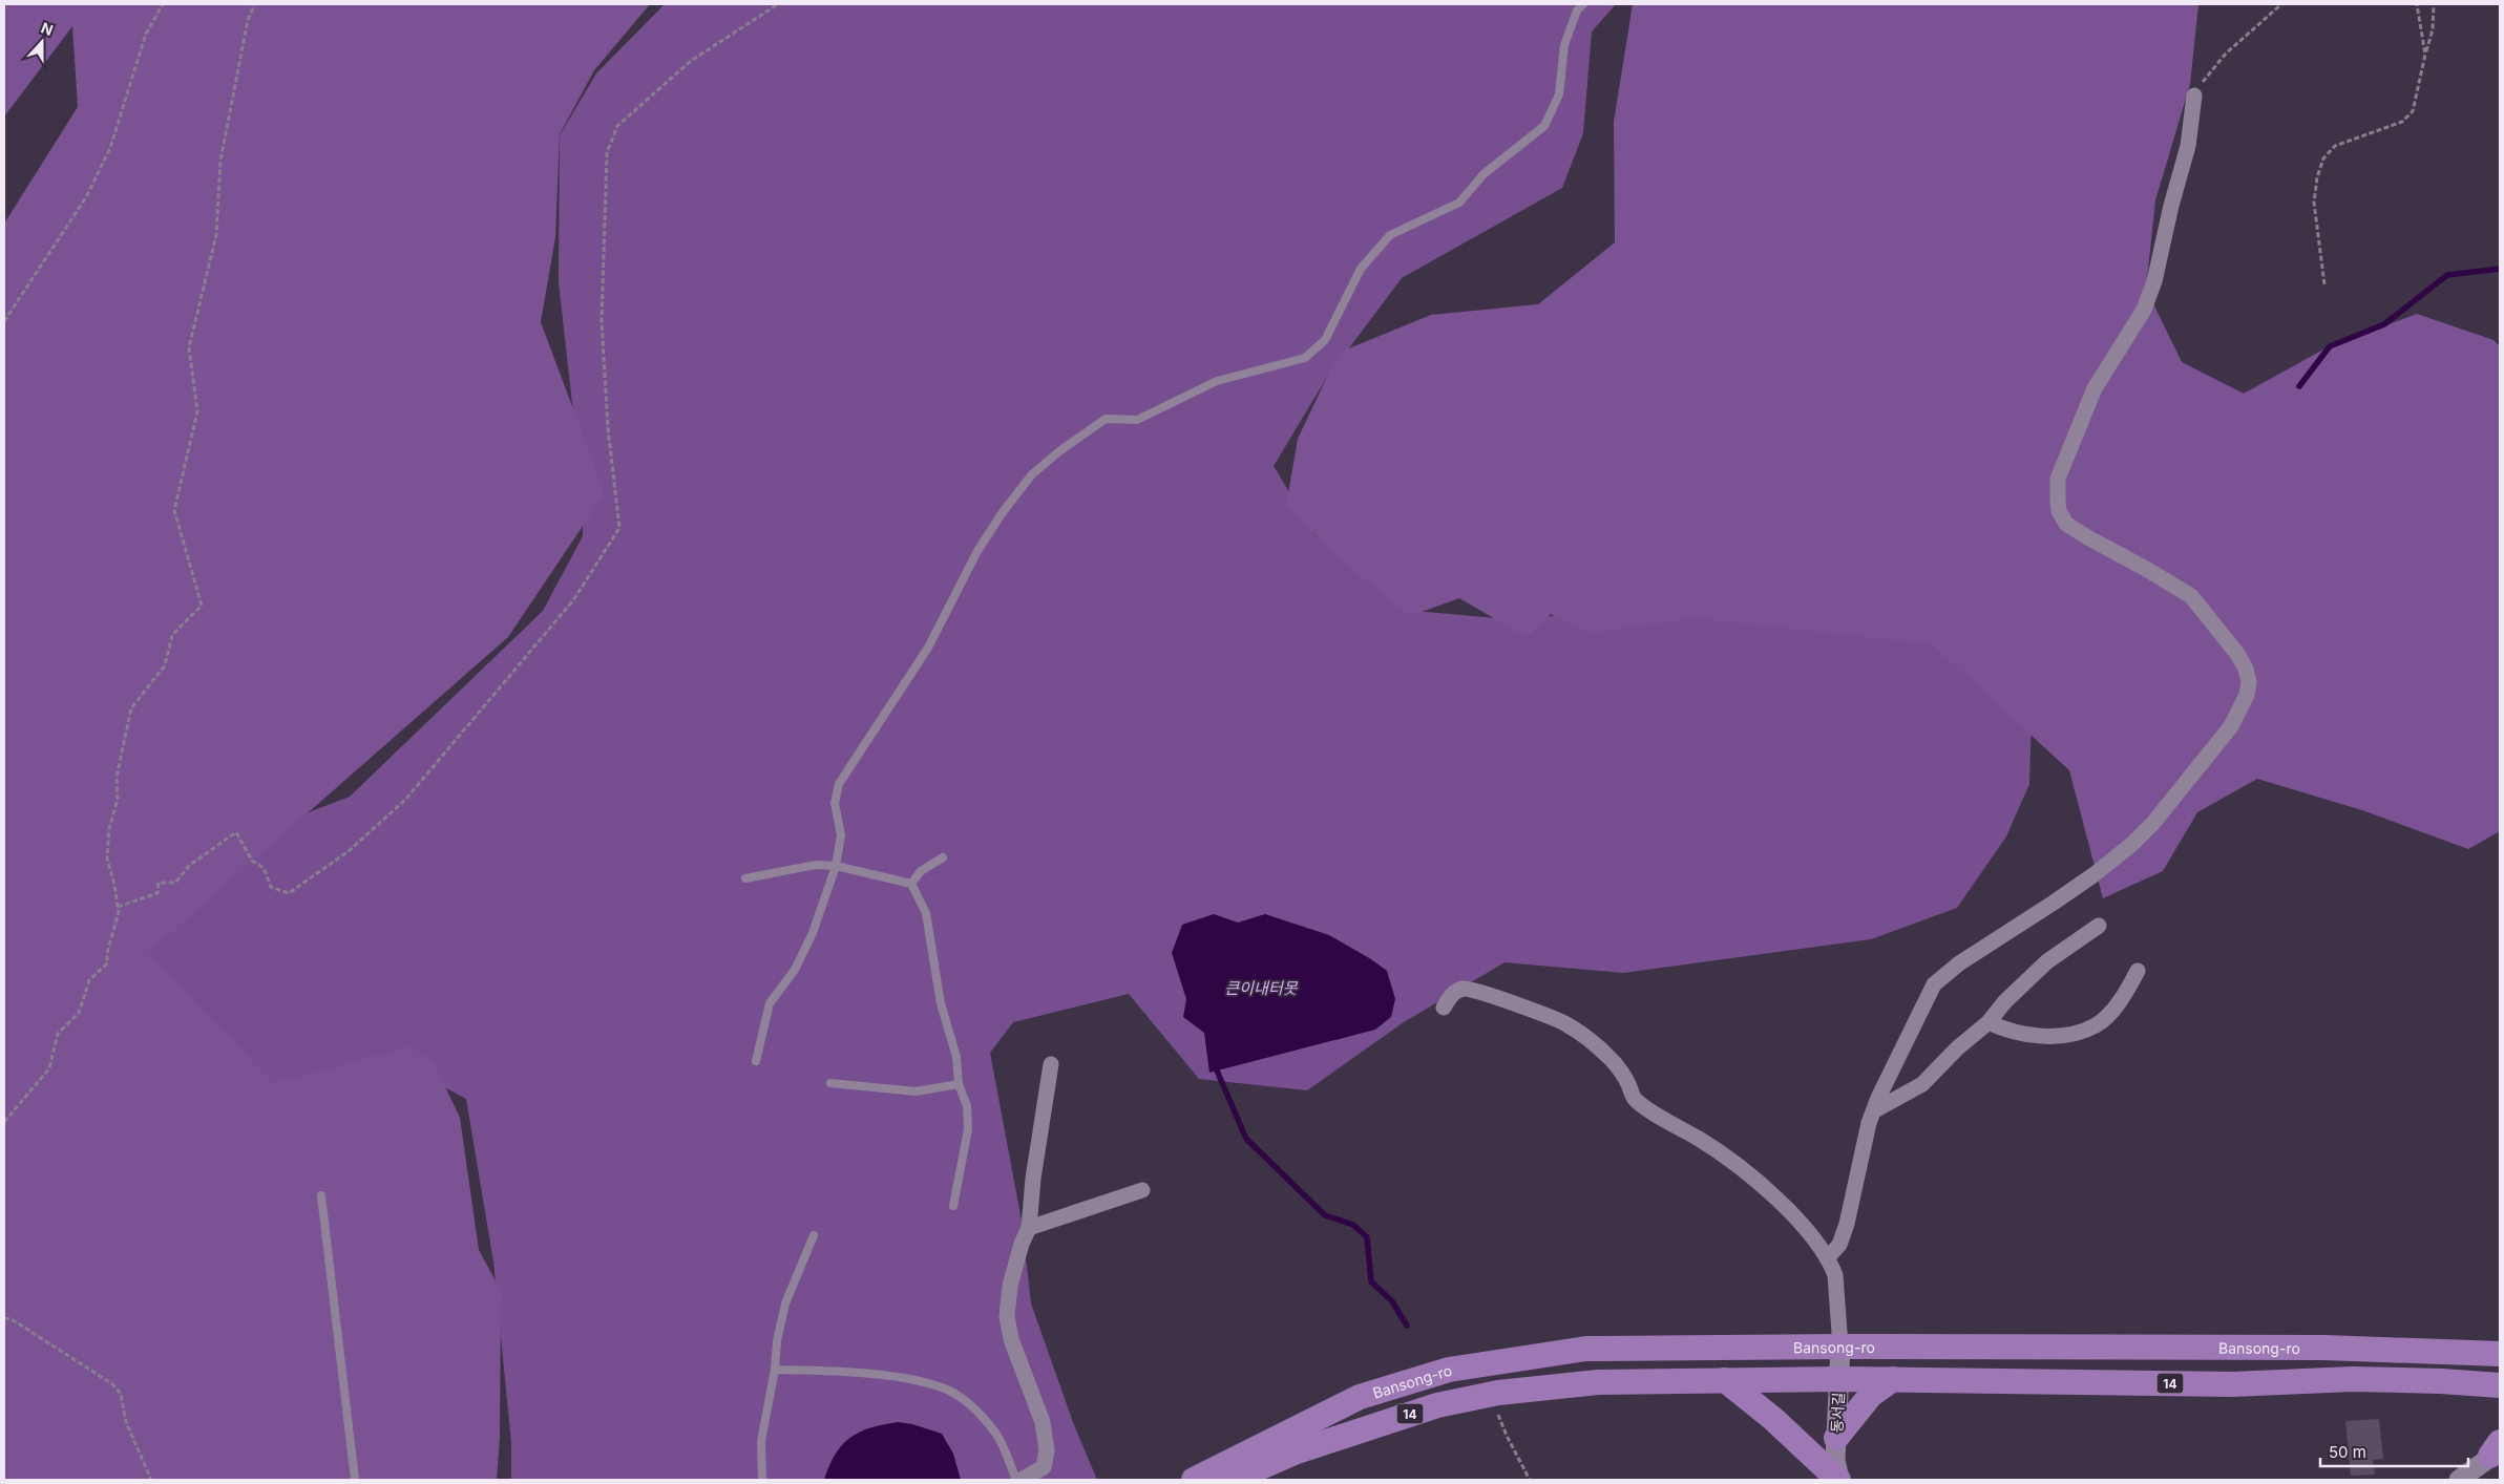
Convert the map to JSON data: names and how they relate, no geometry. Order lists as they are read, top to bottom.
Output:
{
  "streets": {
    "main road": ["Bansong-ro", "14"],
    "street": ["동서길"]
  },
  "crossings": [
    ["Bansong-ro", "동서길"]
  ],
  "water": ["큰이내터못"],
  "scale_bar": "50 m",
  "north": "top"
}
